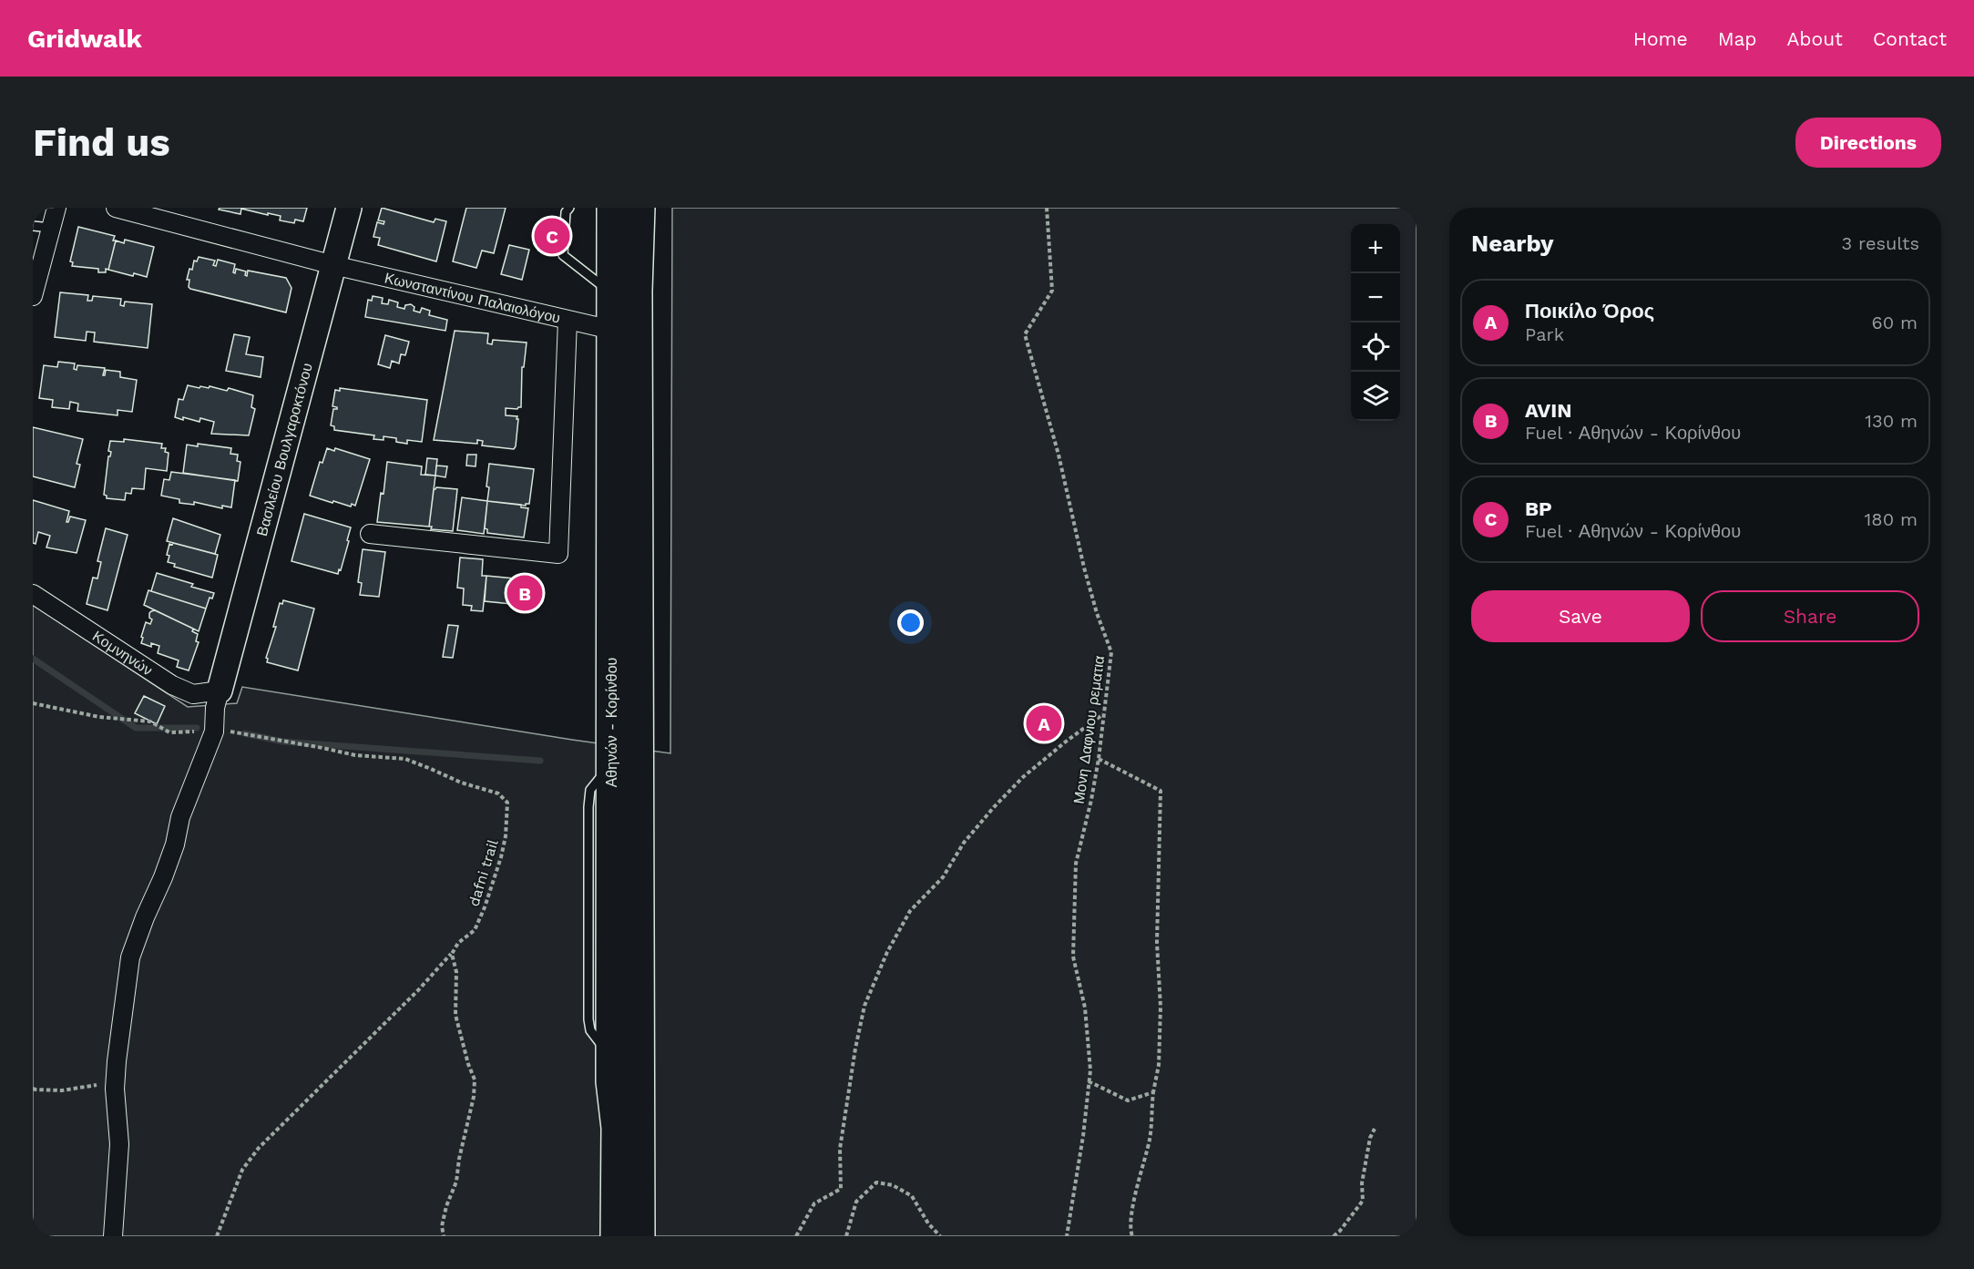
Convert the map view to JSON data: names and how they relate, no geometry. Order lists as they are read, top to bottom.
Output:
{
  "streets": {
    "highway": ["Αθηνών - Κορίνθου"],
    "street": ["Κωνσταντίνου Παλαιολόγου", "Βασιλείου Βουλγαροκτόνου", "Κομνηνών"],
    "path": ["Μονη Δαφνιου ρεματια", "dafni trail"]
  },
  "crossings": [
    ["Κωνσταντίνου Παλαιολόγου", "Βασιλείου Βουλγαροκτόνου"],
    ["Κωνσταντίνου Παλαιολόγου", "Αθηνών - Κορίνθου"],
    ["Βασιλείου Βουλγαροκτόνου", "Κομνηνών"]
  ],
  "page": {
    "header": "Gridwalk",
    "nav": [
      "Home",
      "Map",
      "About",
      "Contact"
    ],
    "buttons": [
      "Directions",
      ["Save", "Share"]
    ],
    "title": "Find us",
    "heading": ["Nearby", "3 results"],
    "pins": ["C", "B", "A"],
    "map_buttons": ["+", "−"],
    "list": [
      {
        "mark": "A",
        "name": "Ποικίλο Όρος",
        "note": "Park",
        "value": "60 m"
      },
      {
        "mark": "B",
        "name": "AVIN",
        "note": "Fuel · Αθηνών - Κορίνθου",
        "value": "130 m"
      },
      {
        "mark": "C",
        "name": "BP",
        "note": "Fuel · Αθηνών - Κορίνθου",
        "value": "180 m"
      }
    ]
  }
}
